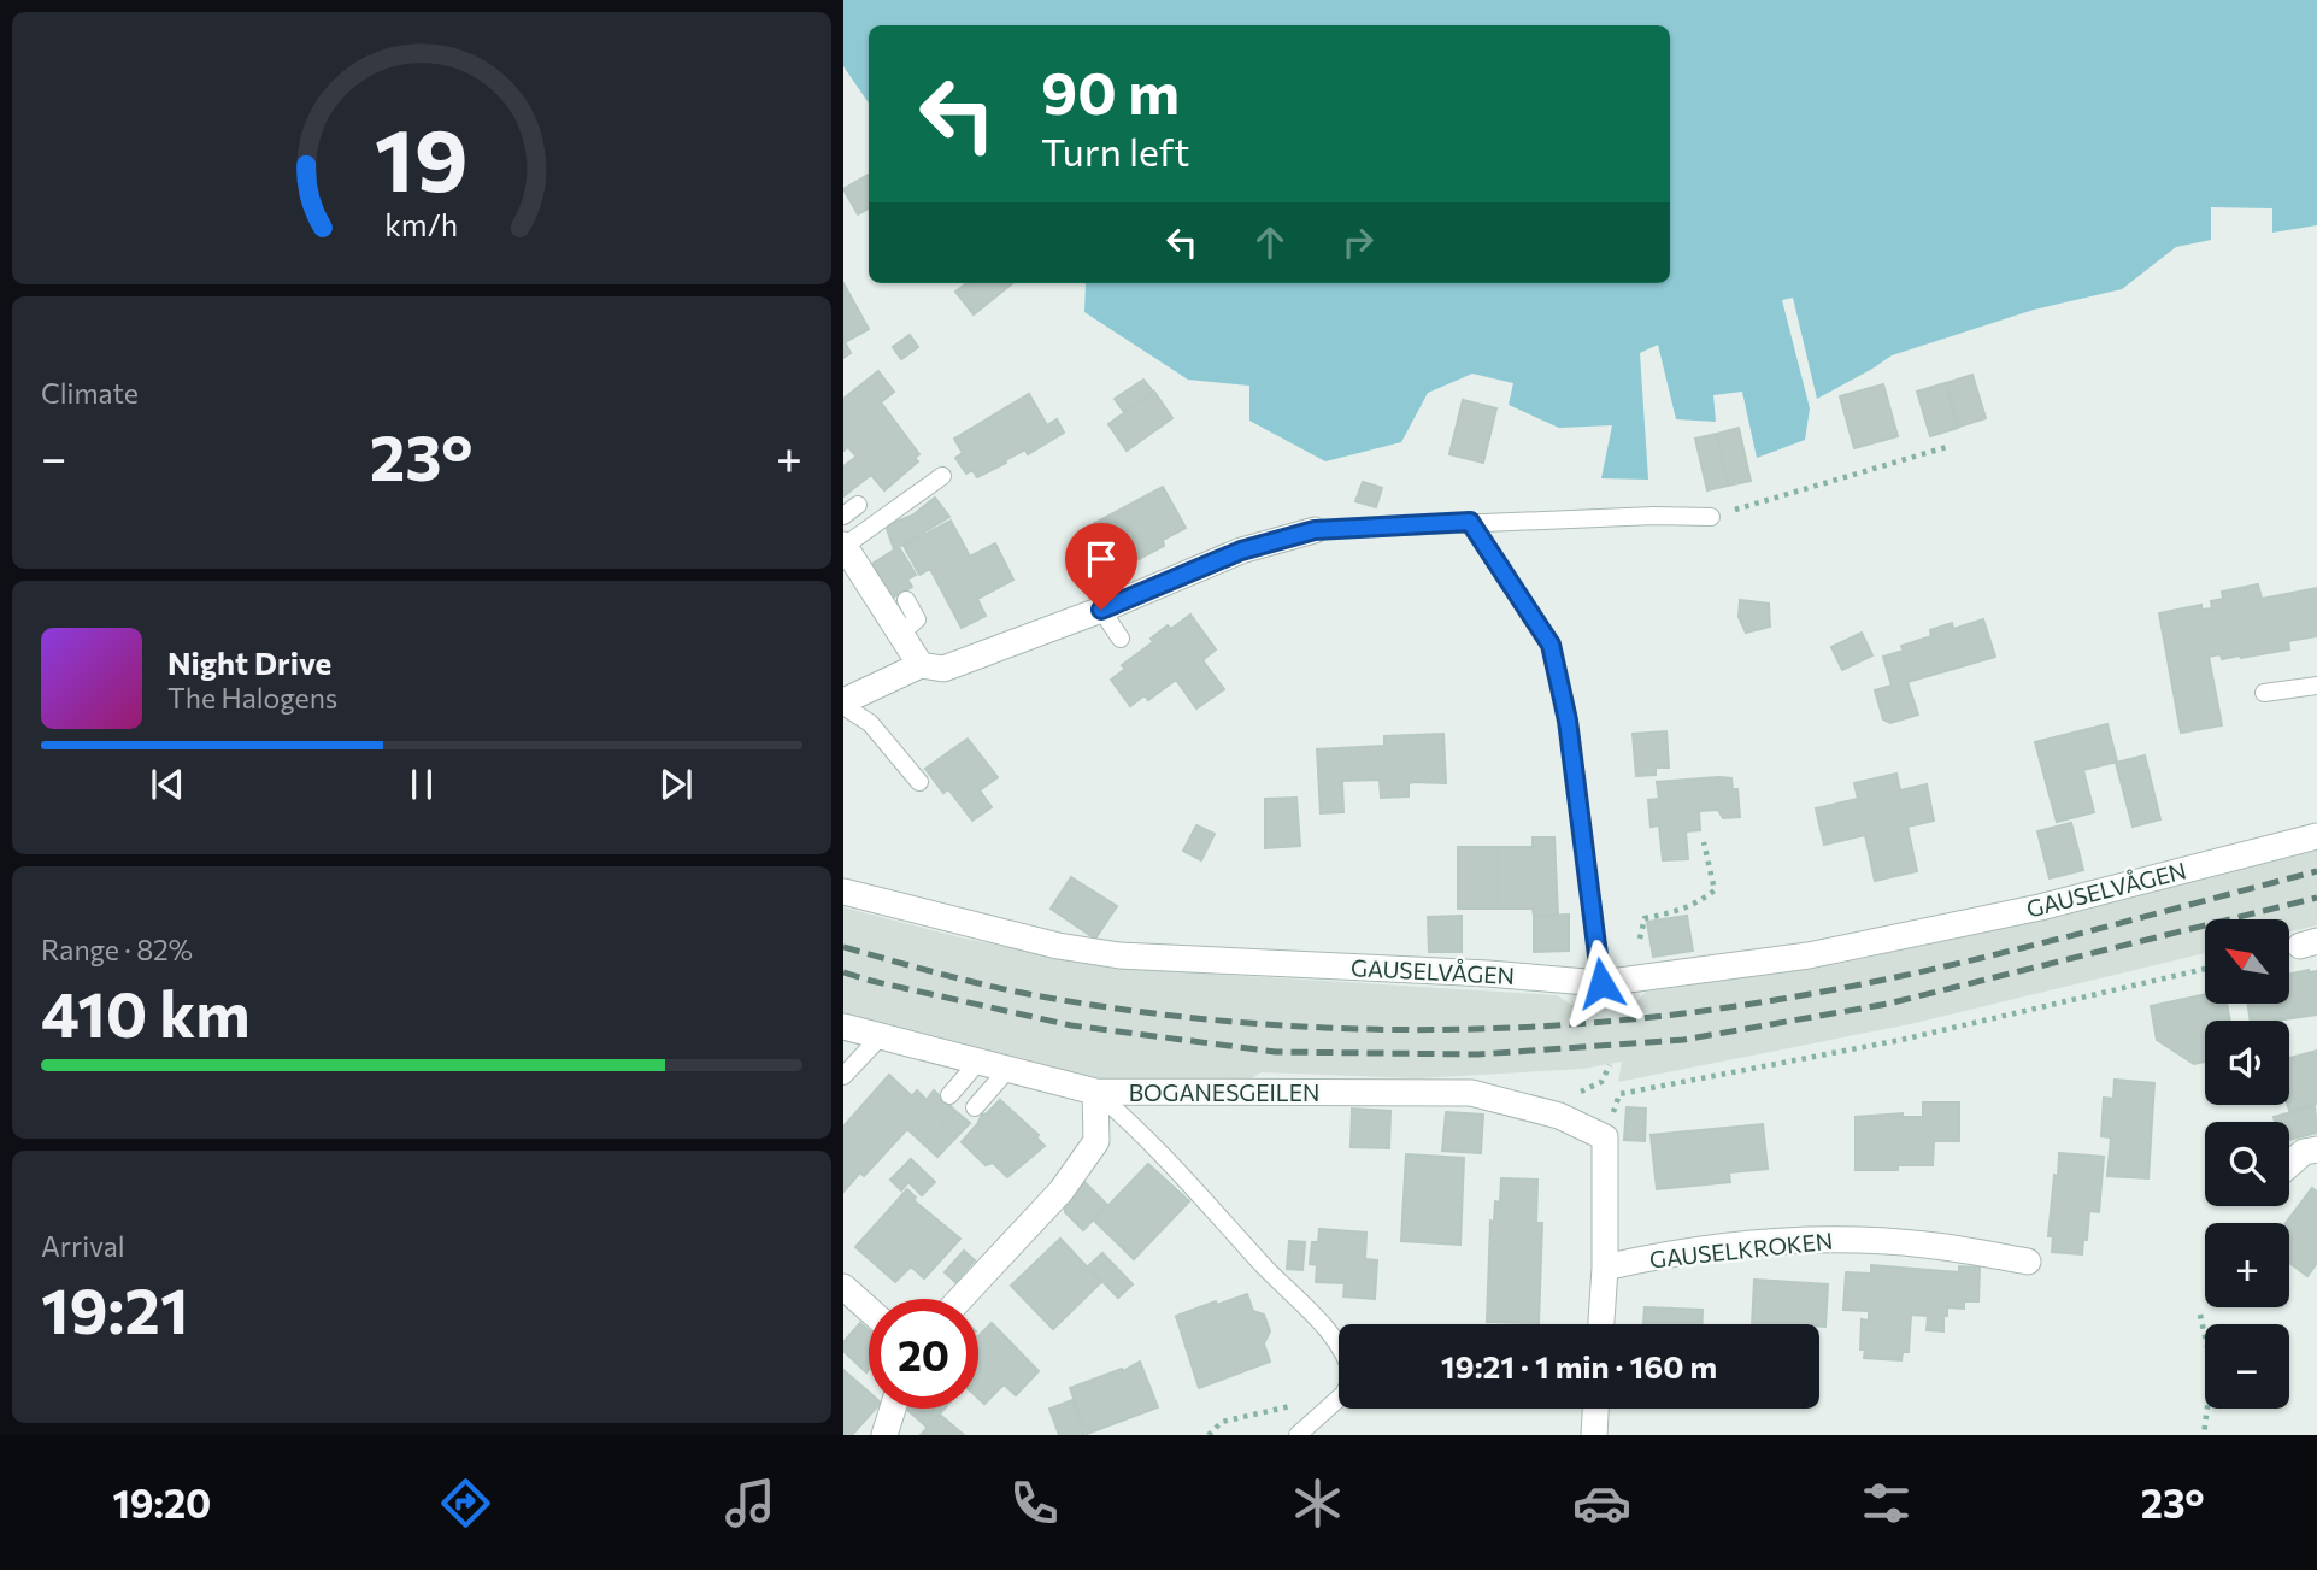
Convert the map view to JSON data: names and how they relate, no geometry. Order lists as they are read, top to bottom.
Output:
{
  "streets": {
    "street": ["GAUSELVÅGEN", "BOGANESGEILEN", "GAUSELKROKEN"]
  },
  "north": "top left",
  "page": {
    "turn": ["90 m", "Turn left"],
    "tile": [
      "Climate",
      ["Range · 82%", "410 km"],
      ["Arrival", "19:21"]
    ],
    "heat": ["−", "23°", "+"],
    "song": ["Night Drive", "The Halogens"],
    "map_buttons": ["+", "−"],
    "limit": "20",
    "trip": "19:21 · 1 min · 160 m",
    "tabs": ["19:20", "23°"],
    "gauge": ["19", "km/h"]
  }
}
